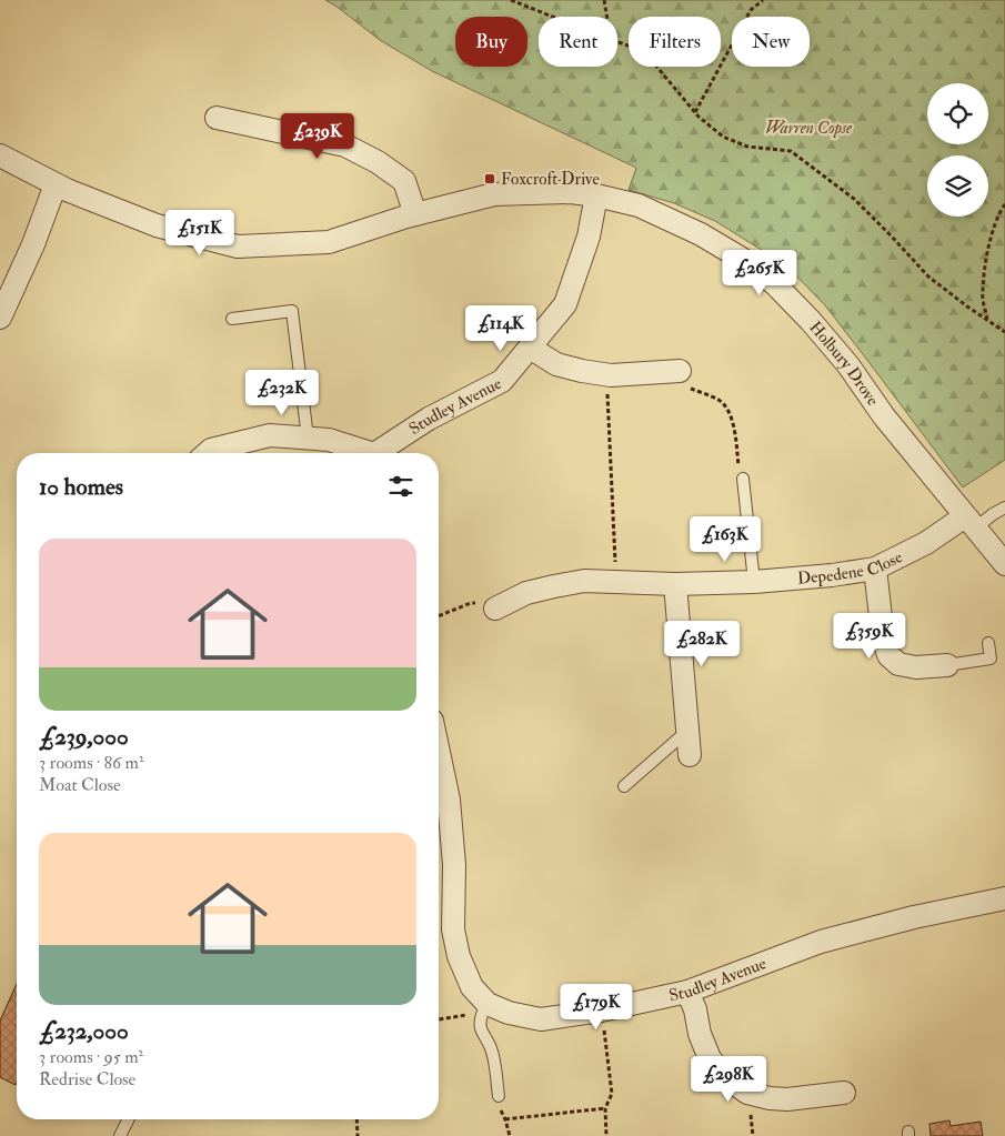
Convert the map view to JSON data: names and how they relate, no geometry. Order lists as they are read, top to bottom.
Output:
{
  "streets": {
    "street": ["Holbury Drove", "Studley Avenue", "Depedene Close"]
  },
  "crossings": [
    ["Holbury Drove", "Studley Avenue"],
    ["Holbury Drove", "Depedene Close"]
  ],
  "parks": ["Warren Copse"],
  "places": {
    "transit": ["Foxcroft Drive"]
  },
  "page": {
    "chip": [
      "Buy",
      "Rent",
      "Filters",
      "New"
    ],
    "price": [
      "£239K",
      "£151K",
      "£265K",
      "£114K",
      "£232K",
      "£163K",
      "£359K",
      "£282K",
      "£179K",
      "£298K"
    ],
    "heading": "10 homes",
    "list": [
      {
        "name": "£239,000",
        "note": "3 rooms · 86 m² · Moat Close"
      },
      {
        "name": "£232,000",
        "note": "3 rooms · 95 m² · Redrise Close"
      }
    ]
  }
}
